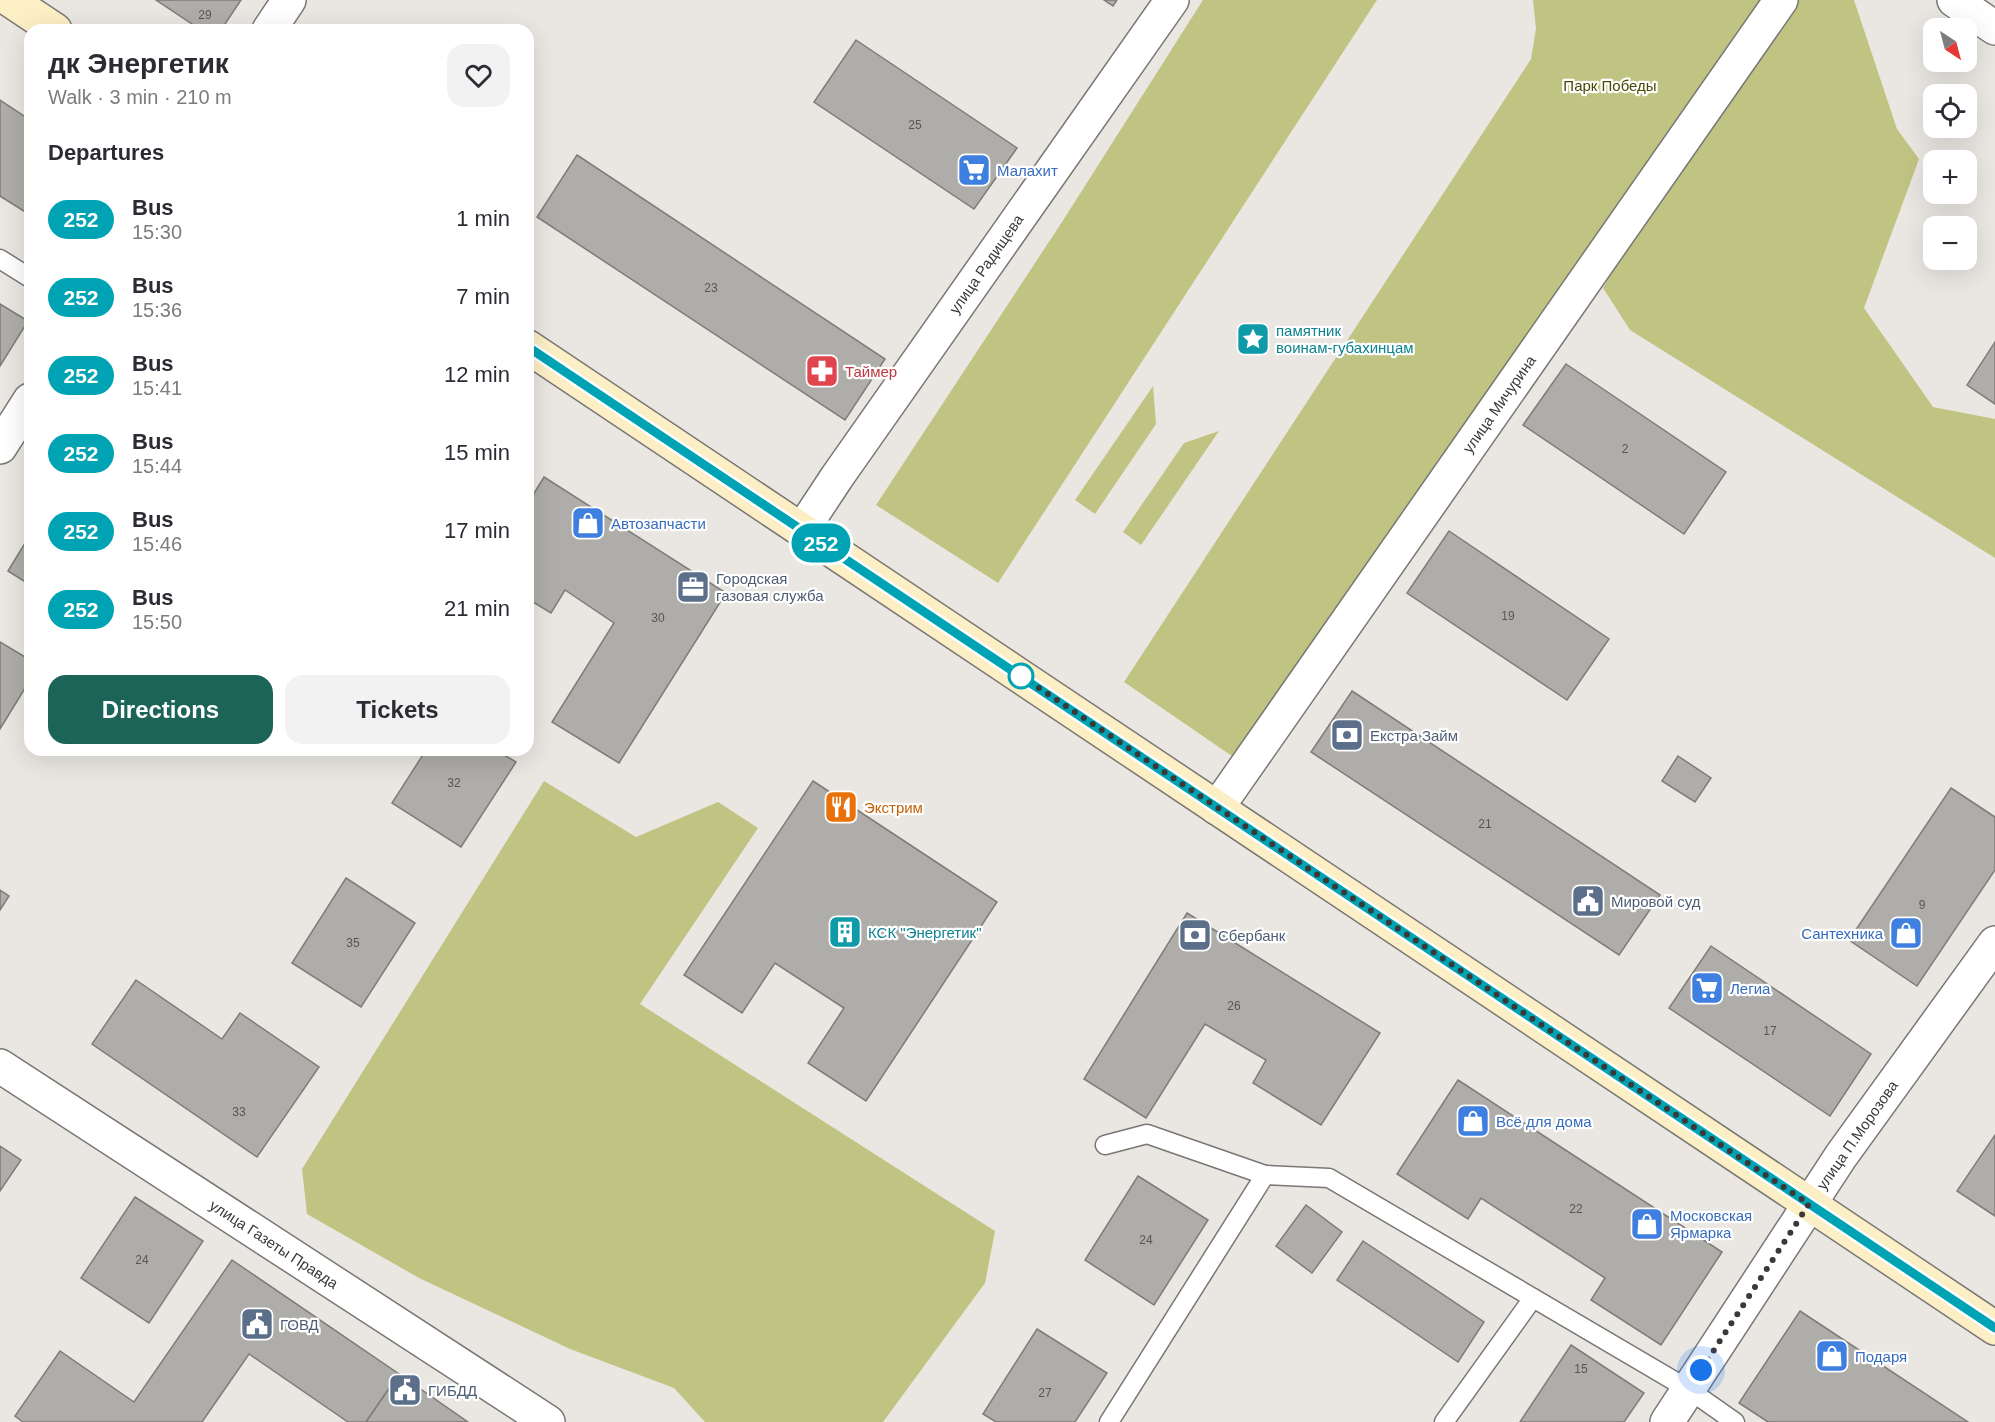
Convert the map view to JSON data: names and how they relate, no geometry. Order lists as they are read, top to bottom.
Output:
{
  "streets": {
    "street": [
      "улица Радищева",
      "улица Мичурина",
      "улица П.Морозова",
      "улица Газеты Правда"
    ]
  },
  "parks": ["Парк Победы"],
  "places": {
    "supermarket": ["Малахит", "Легиа"],
    "place": ["памятник воинам-губахинцам"],
    "pharmacy": ["Таймер"],
    "shop": [
      "Автозапчасти",
      "Сантехника",
      "Всё для дома",
      "Московская Ярмарка",
      "Подаря"
    ],
    "office": ["Городская газовая служба"],
    "bank": ["Екстра Займ", "Сбербанк"],
    "restaurant": ["Экстрим"],
    "public building": ["Мировой суд", "ГОВД", "ГИБДД"],
    "building": ["КСК \"Энергетик\""]
  },
  "lines": ["bus line 252"],
  "house_numbers": [
    "29",
    "25",
    "23",
    "2",
    "19",
    "30",
    "32",
    "21",
    "9",
    "35",
    "26",
    "17",
    "33",
    "22",
    "24",
    "24",
    "15",
    "27"
  ],
  "north": "bottom right",
  "page": {
    "on_map": "252",
    "map_buttons": ["+", "−"],
    "heading": [
      ["дк Энергетик", "Walk · 3 min · 210 m"],
      "Departures"
    ],
    "list": [
      {
        "mark": "252",
        "name": "Bus",
        "note": "15:30",
        "value": "1 min"
      },
      {
        "mark": "252",
        "name": "Bus",
        "note": "15:36",
        "value": "7 min"
      },
      {
        "mark": "252",
        "name": "Bus",
        "note": "15:41",
        "value": "12 min"
      },
      {
        "mark": "252",
        "name": "Bus",
        "note": "15:44",
        "value": "15 min"
      },
      {
        "mark": "252",
        "name": "Bus",
        "note": "15:46",
        "value": "17 min"
      },
      {
        "mark": "252",
        "name": "Bus",
        "note": "15:50",
        "value": "21 min"
      }
    ],
    "buttons": ["Directions", "Tickets"]
  }
}
